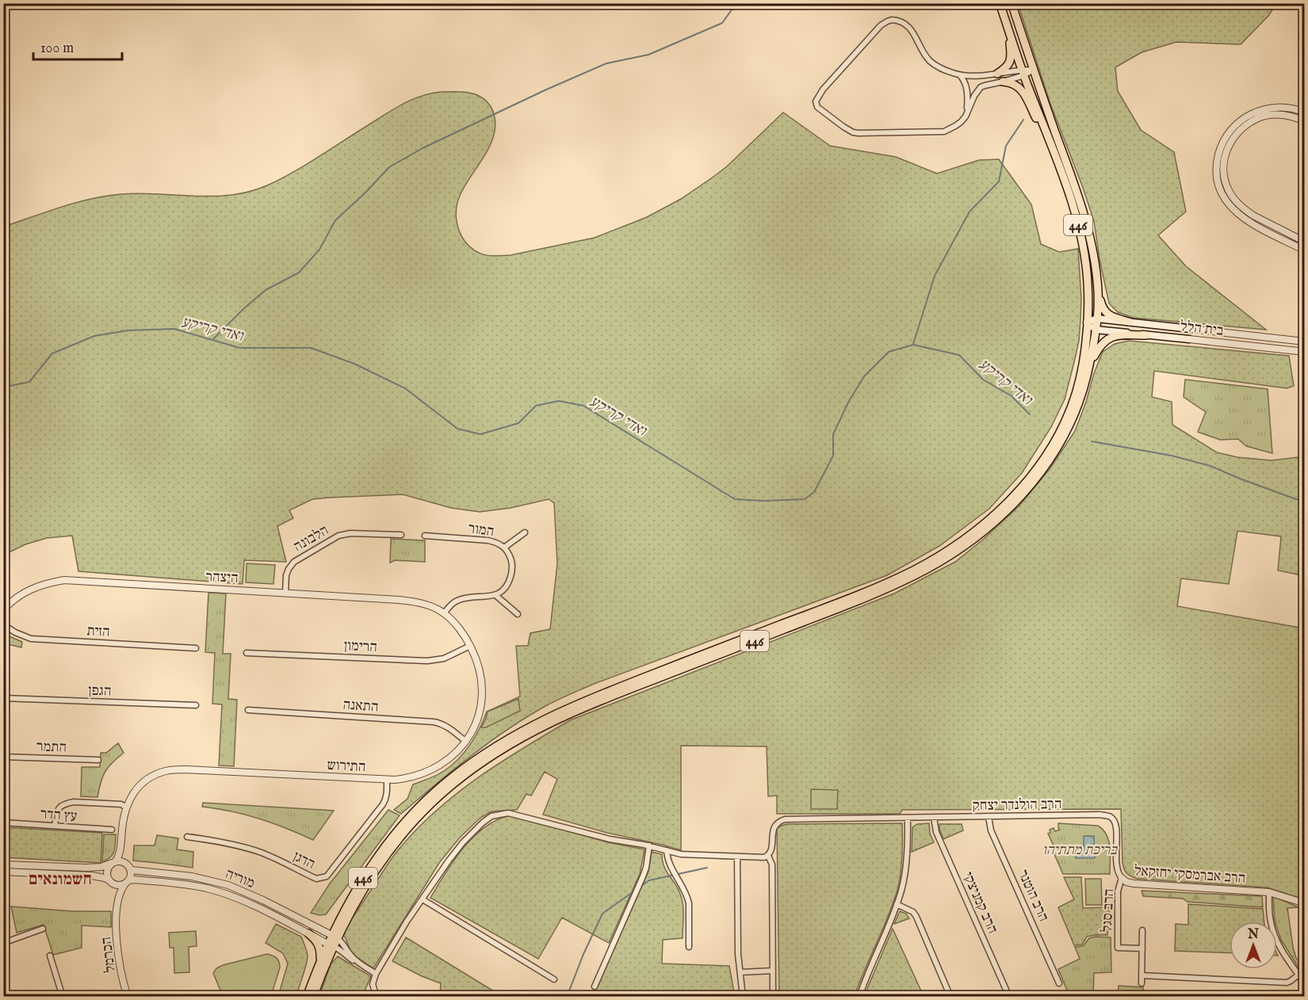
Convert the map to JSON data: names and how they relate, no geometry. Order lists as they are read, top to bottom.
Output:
{
  "streets": {
    "main road": ["446", "בית הלל"],
    "street": [
      "המור",
      "הלבונה",
      "היצהר",
      "הזית",
      "הרימון",
      "הגפן",
      "התאנה",
      "התמר",
      "התירוש",
      "הרב הולנדר יצחק",
      "עץ הדר",
      "הדגן",
      "הרב אברמסקי יחזקאל",
      "מוריה",
      "הרב הוטנר",
      "הרב קמניצקי",
      "הרב סגל",
      "הכרמל"
    ]
  },
  "crossings": [
    ["446", "בית הלל"],
    ["446", "מוריה"],
    ["הלבונה", "היצהר"],
    ["היצהר", "התירוש"],
    ["הרימון", "התירוש"],
    ["התאנה", "התירוש"],
    ["התירוש", "הדגן"],
    ["התירוש", "מוריה"],
    ["התירוש", "הכרמל"],
    ["הרב הולנדר יצחק", "הרב אברמסקי יחזקאל"],
    ["הרב הולנדר יצחק", "הרב הוטנר"],
    ["הרב הולנדר יצחק", "הרב קמניצקי"],
    ["הרב אברמסקי יחזקאל", "הרב סגל"],
    ["מוריה", "הכרמל"]
  ],
  "districts": ["חשמונאים"],
  "water": ["ואדי קריקע"],
  "parks": ["בריכת מתתיהו"],
  "scale_bar": "100 m",
  "north": "top"
}
